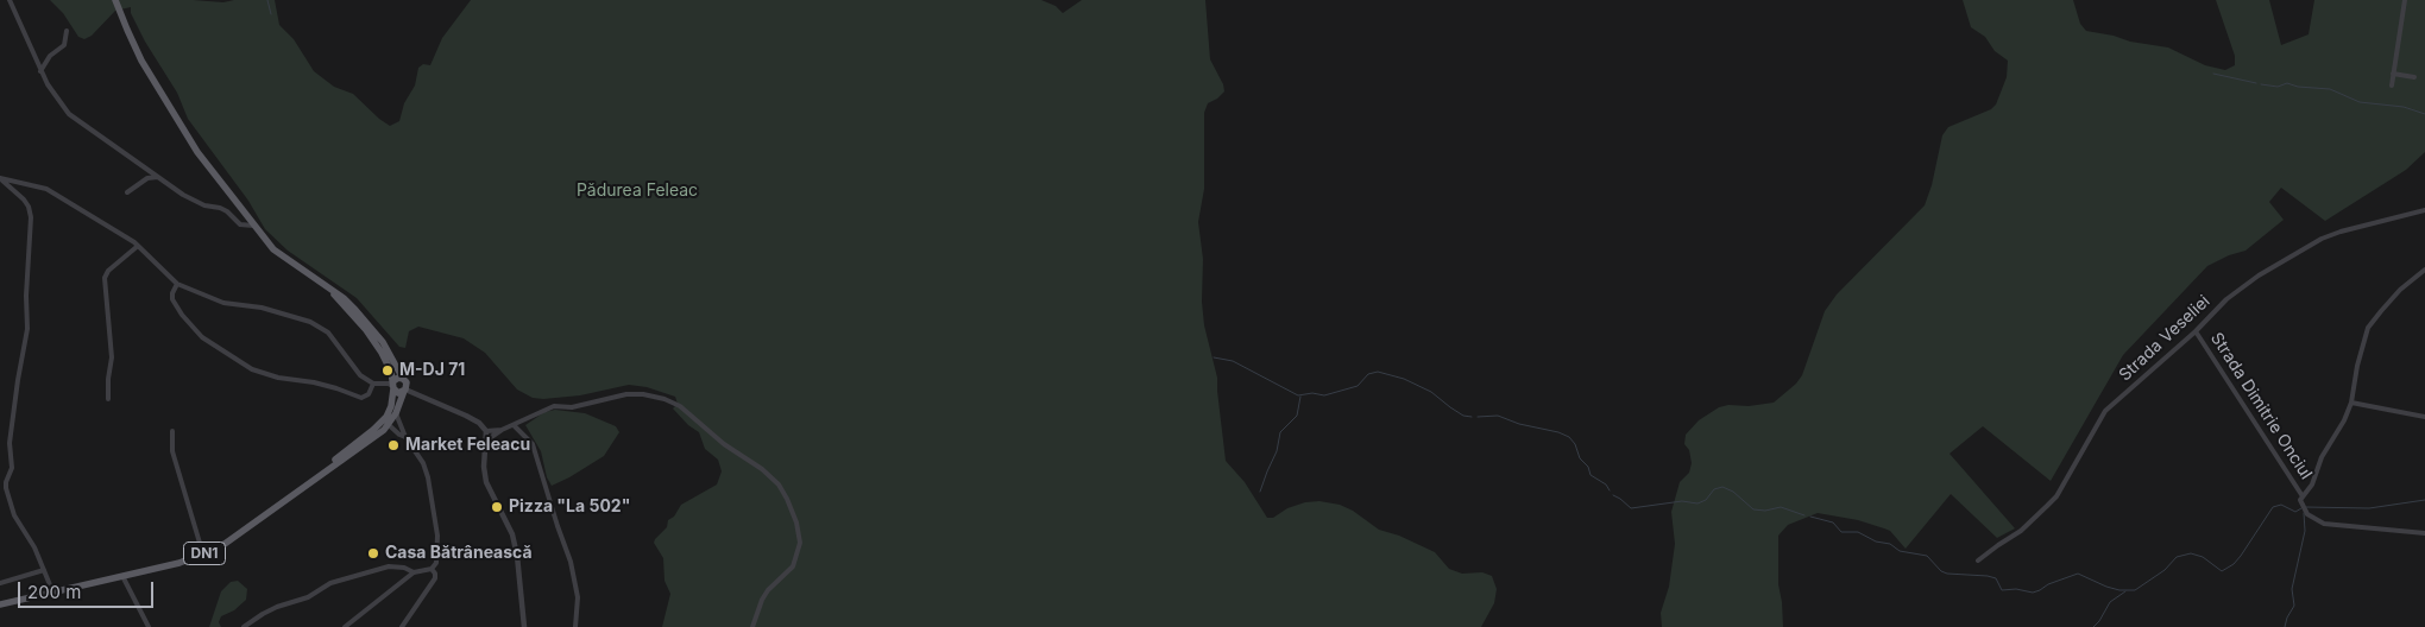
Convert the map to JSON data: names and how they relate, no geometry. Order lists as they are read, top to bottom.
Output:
{
  "streets": {
    "main road": ["DN1"],
    "street": ["Strada Veseliei", "Strada Dimitrie Onciul"]
  },
  "crossings": [
    ["Strada Veseliei", "Strada Dimitrie Onciul"]
  ],
  "parks": ["Pădurea Feleac"],
  "places": [
    "M-DJ 71",
    "Market Feleacu",
    "Pizza \"La 502\"",
    "Casa Bătrânească"
  ],
  "scale_bar": "200 m"
}
